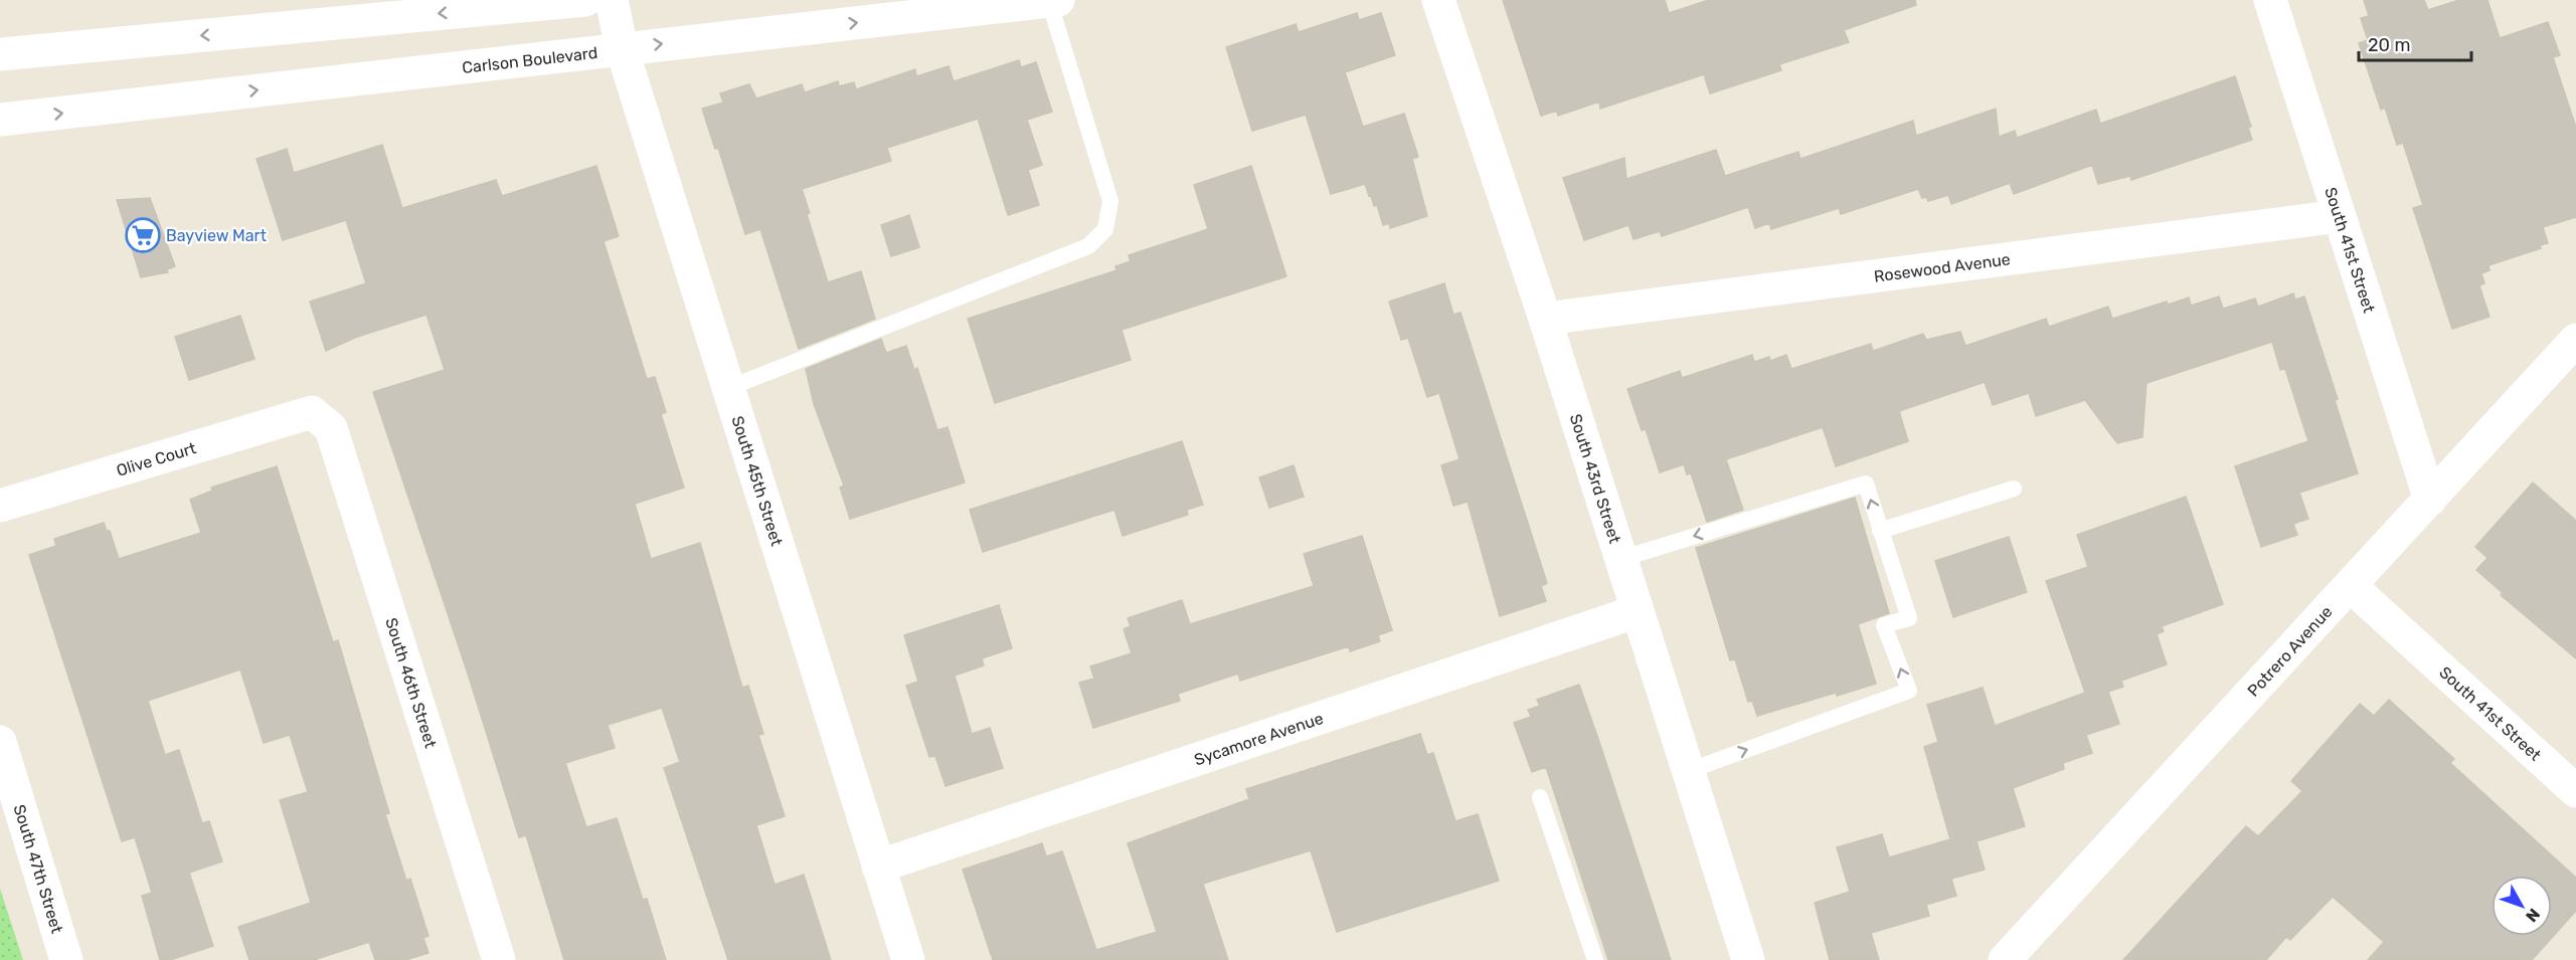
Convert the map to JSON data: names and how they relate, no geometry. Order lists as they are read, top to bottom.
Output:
{
  "streets": {
    "street": [
      "Carlson Boulevard",
      "South 41st Street",
      "Rosewood Avenue",
      "Olive Court",
      "South 43rd Street",
      "South 45th Street",
      "Potrero Avenue",
      "South 46th Street",
      "Sycamore Avenue",
      "South 47th Street"
    ]
  },
  "crossings": [
    ["Carlson Boulevard", "South 45th Street"],
    ["South 41st Street", "Rosewood Avenue"],
    ["South 41st Street", "Potrero Avenue"],
    ["Rosewood Avenue", "South 43rd Street"],
    ["Olive Court", "South 46th Street"],
    ["South 43rd Street", "Sycamore Avenue"],
    ["South 45th Street", "Sycamore Avenue"]
  ],
  "places": {
    "supermarket": ["Bayview Mart"]
  },
  "scale_bar": "20 m",
  "north": "bottom right"
}
